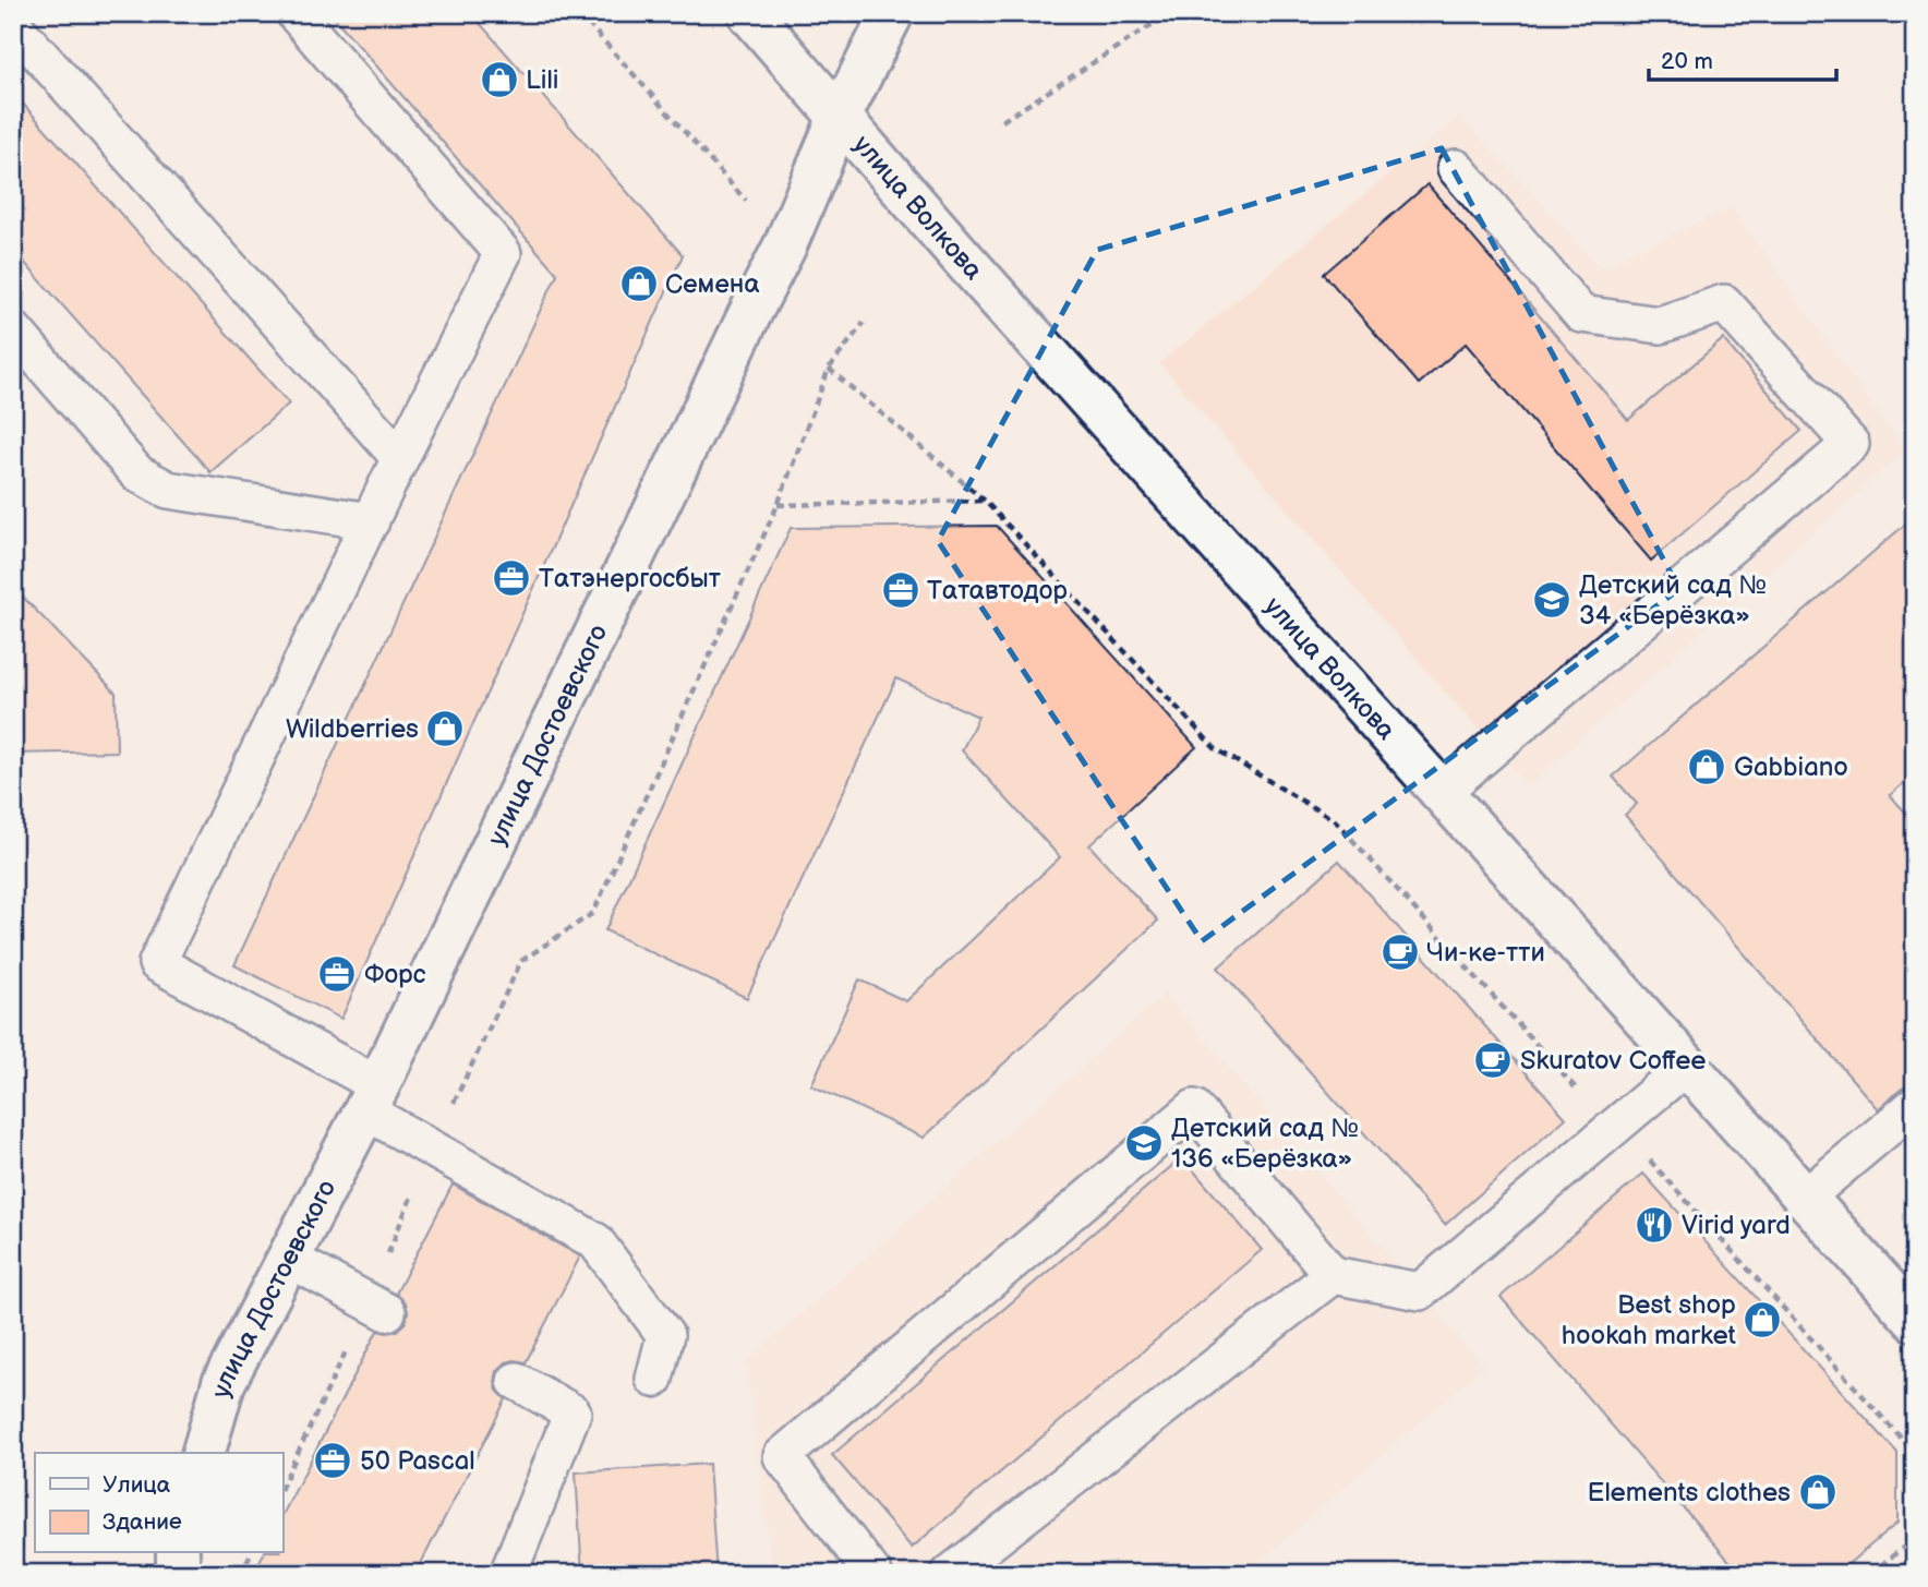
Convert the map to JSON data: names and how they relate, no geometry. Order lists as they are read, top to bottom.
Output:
{
  "streets": {
    "main road": ["улица Волкова", "улица Достоевского"]
  },
  "crossings": [
    ["улица Волкова", "улица Достоевского"]
  ],
  "places": {
    "shop": [
      "Lili",
      "Семена",
      "Wildberries",
      "Gabbiano",
      "Best shop hookah market",
      "Elements clothes"
    ],
    "office": [
      "Татэнергосбыт",
      "Татавтодор",
      "Форс",
      "50 Pascal"
    ],
    "school or university": ["Детский сад № 34 «Берёзка»", "Детский сад № 136 «Берёзка»"],
    "cafe": ["Чи-ке-тти", "Skuratov Coffee"],
    "restaurant": ["Virid yard"]
  },
  "legend": ["Улица", "Здание"],
  "scale_bar": "20 m"
}
